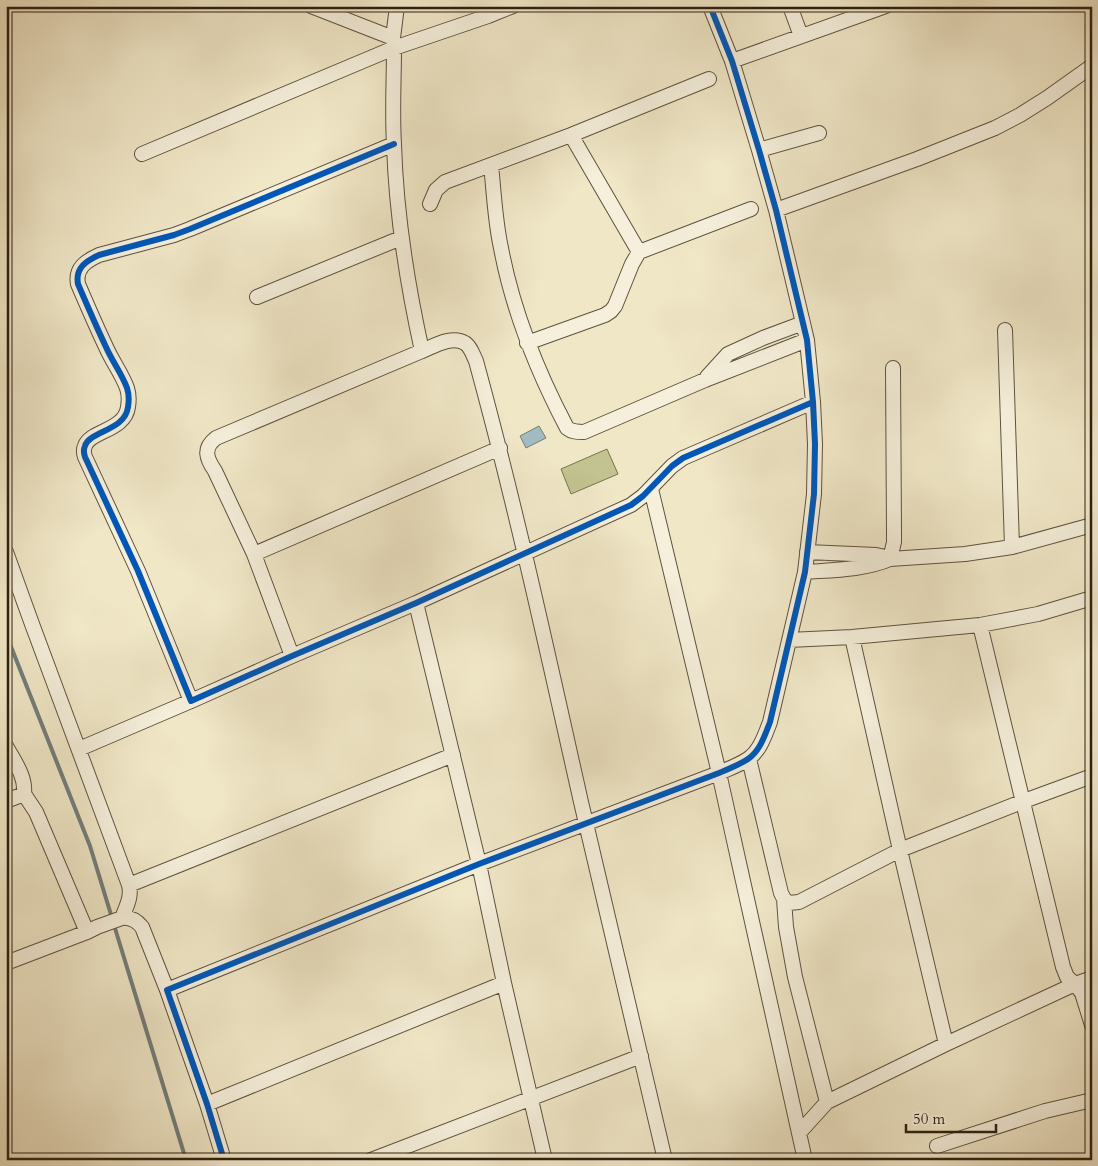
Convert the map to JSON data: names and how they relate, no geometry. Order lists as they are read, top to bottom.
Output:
{
  "scale_bar": "50 m"
}
